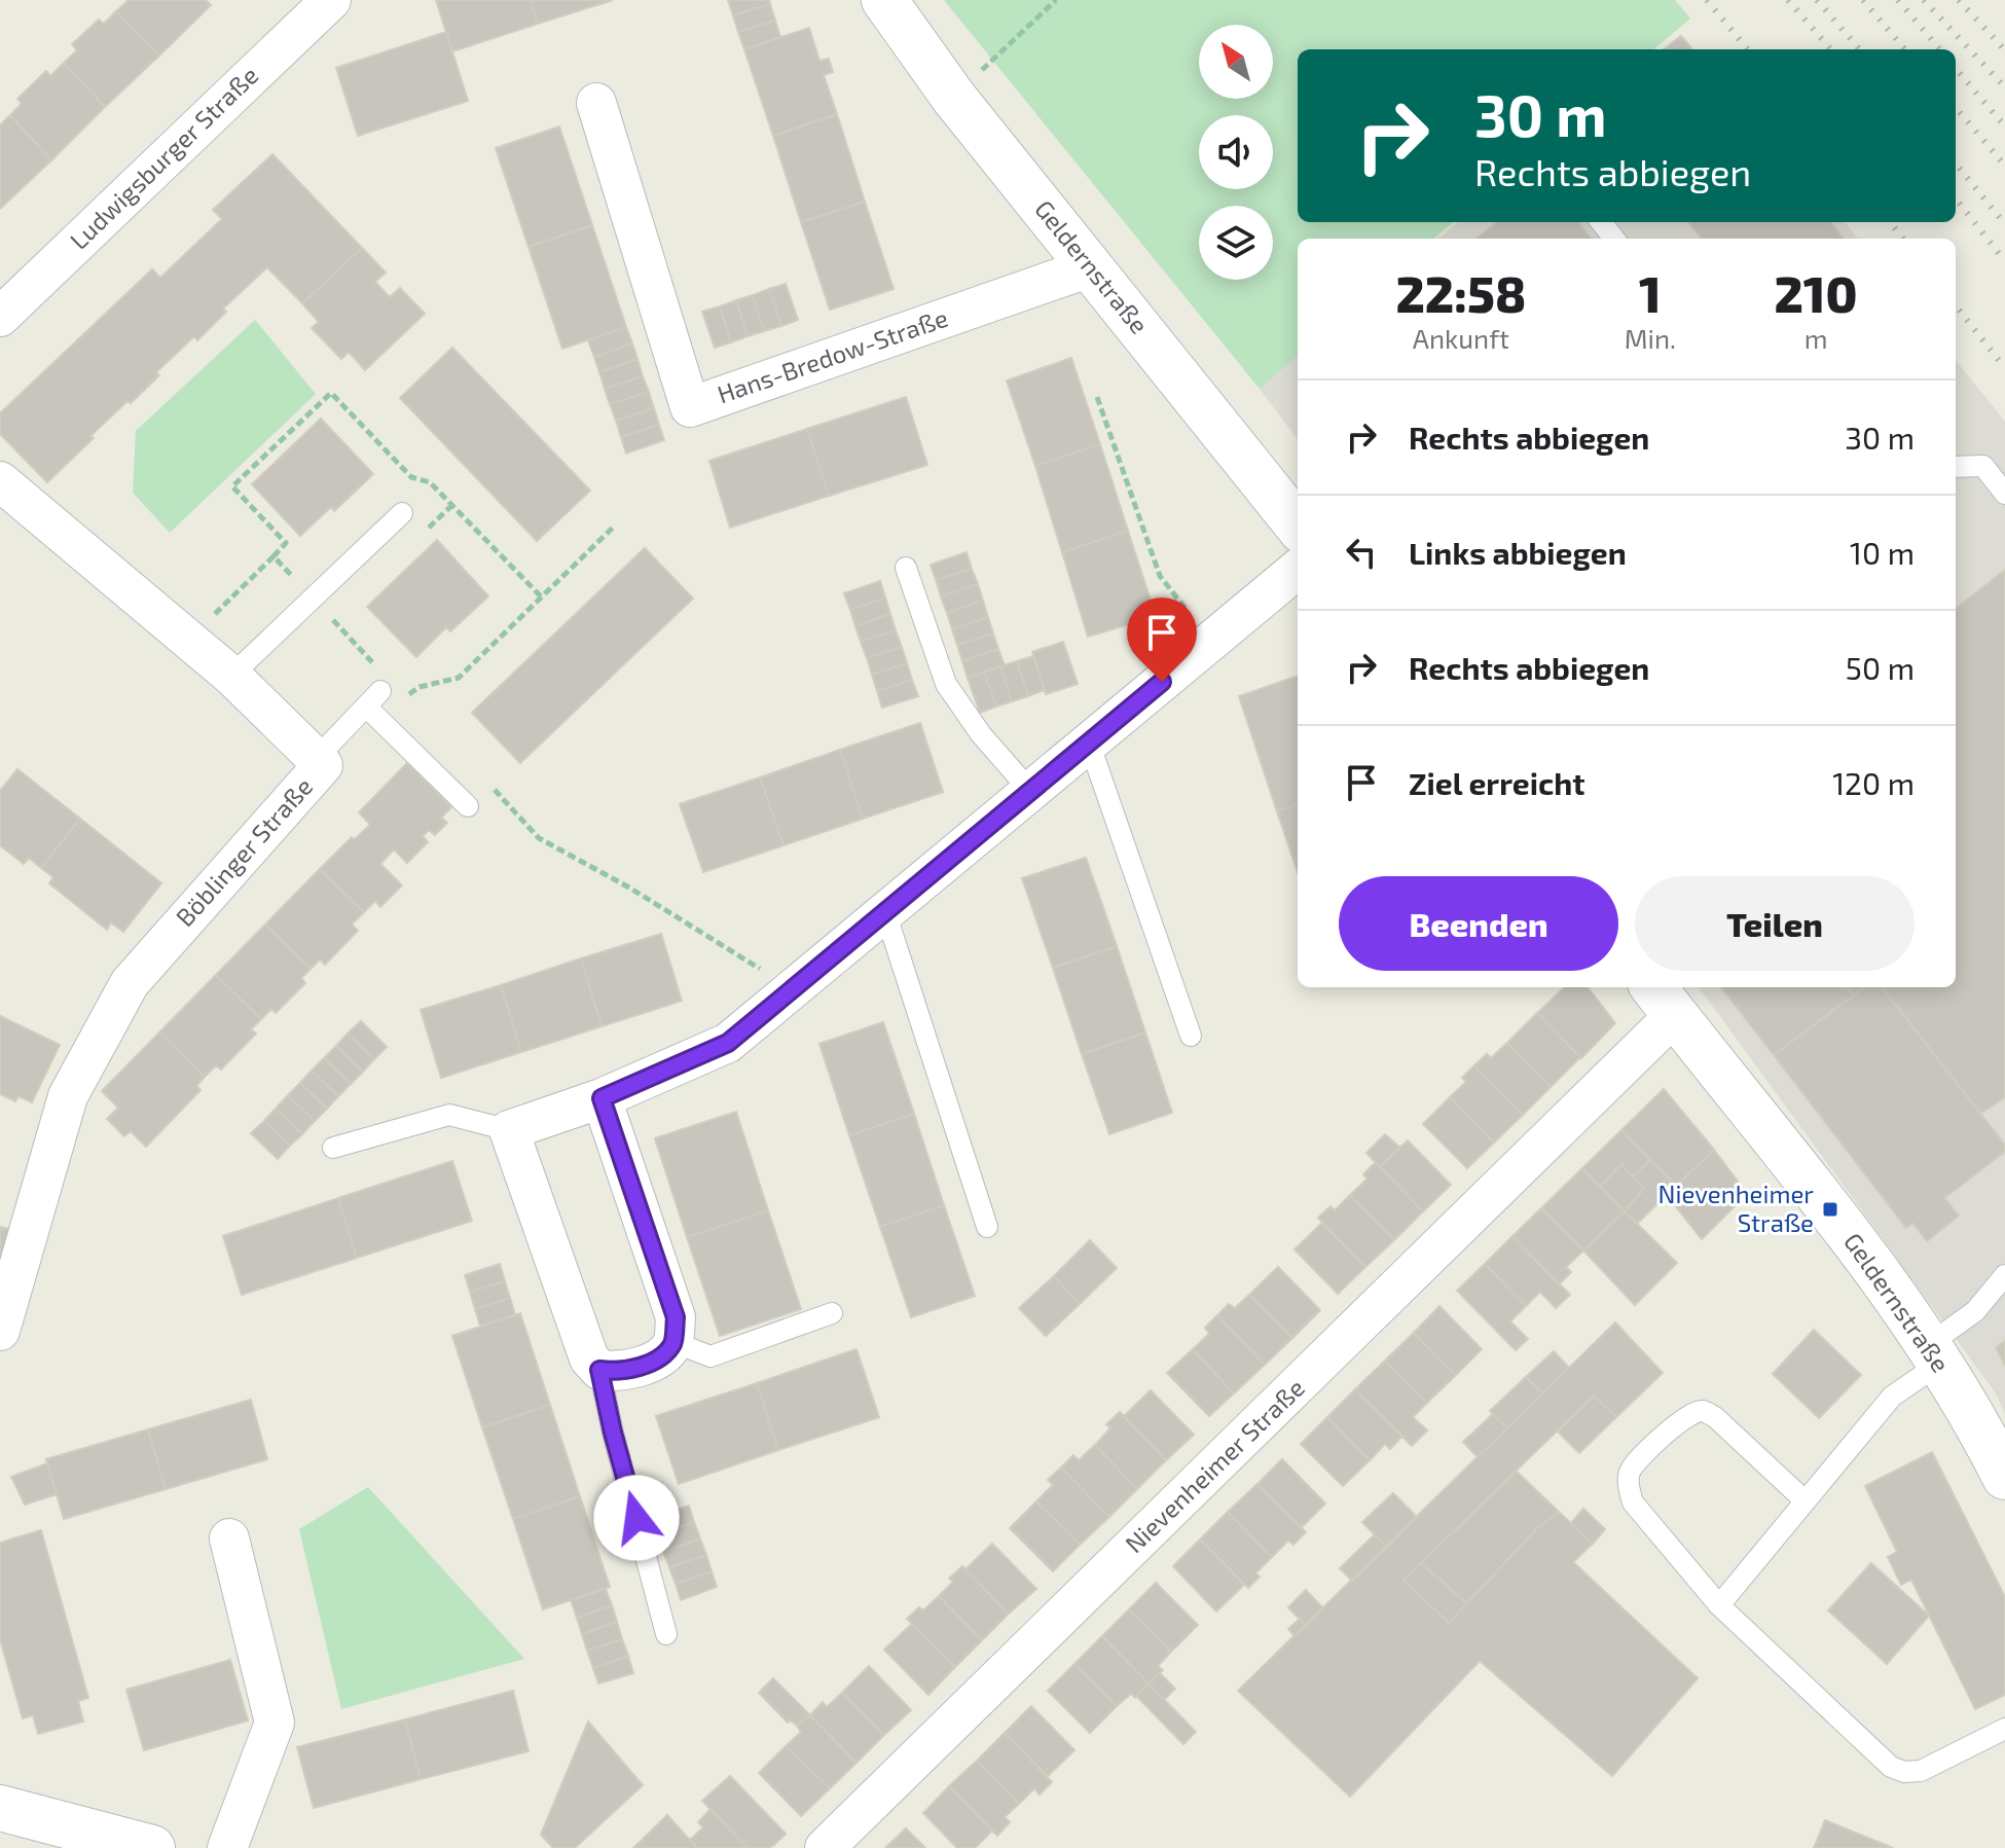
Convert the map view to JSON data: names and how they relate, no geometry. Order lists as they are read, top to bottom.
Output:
{
  "streets": {
    "street": [
      "Ludwigsburger Straße",
      "Geldernstraße",
      "Hans-Bredow-Straße",
      "Böblinger Straße",
      "Nievenheimer Straße"
    ]
  },
  "crossings": [
    ["Geldernstraße", "Hans-Bredow-Straße"],
    ["Geldernstraße", "Nievenheimer Straße"]
  ],
  "places": {
    "transit": ["Nievenheimer Straße"]
  },
  "north": "top left",
  "page": {
    "turn": ["30 m", "Rechts abbiegen"],
    "eta": [
      "22:58",
      "Ankunft",
      "1",
      "Min.",
      "210",
      "m"
    ],
    "list": [
      {
        "name": "Rechts abbiegen",
        "value": "30 m"
      },
      {
        "name": "Links abbiegen",
        "value": "10 m"
      },
      {
        "name": "Rechts abbiegen",
        "value": "50 m"
      },
      {
        "name": "Ziel erreicht",
        "value": "120 m"
      }
    ],
    "buttons": ["Beenden", "Teilen"]
  }
}
